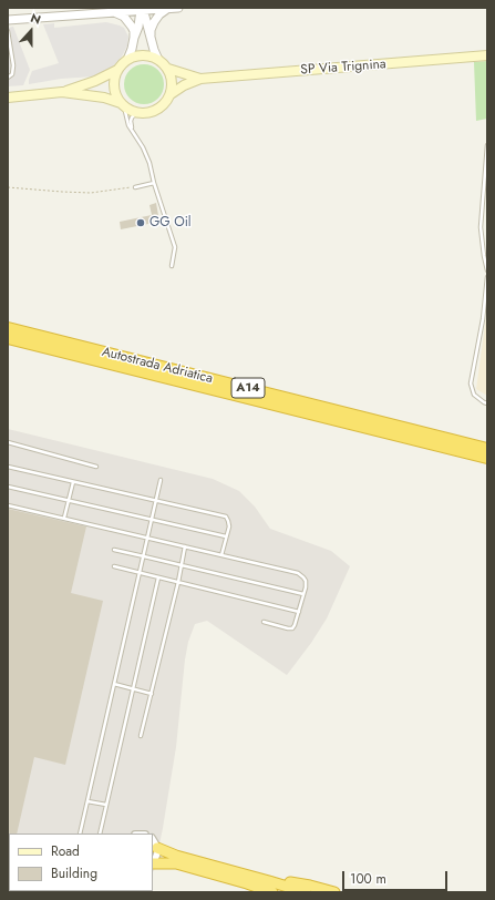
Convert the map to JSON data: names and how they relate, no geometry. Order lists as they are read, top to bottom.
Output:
{
  "streets": {
    "highway": ["Autostrada Adriatica", "A14"],
    "main road": ["SP Via Trignina"]
  },
  "places": ["GG Oil"],
  "legend": ["Road", "Building"],
  "scale_bar": "100 m",
  "north": "top"
}
